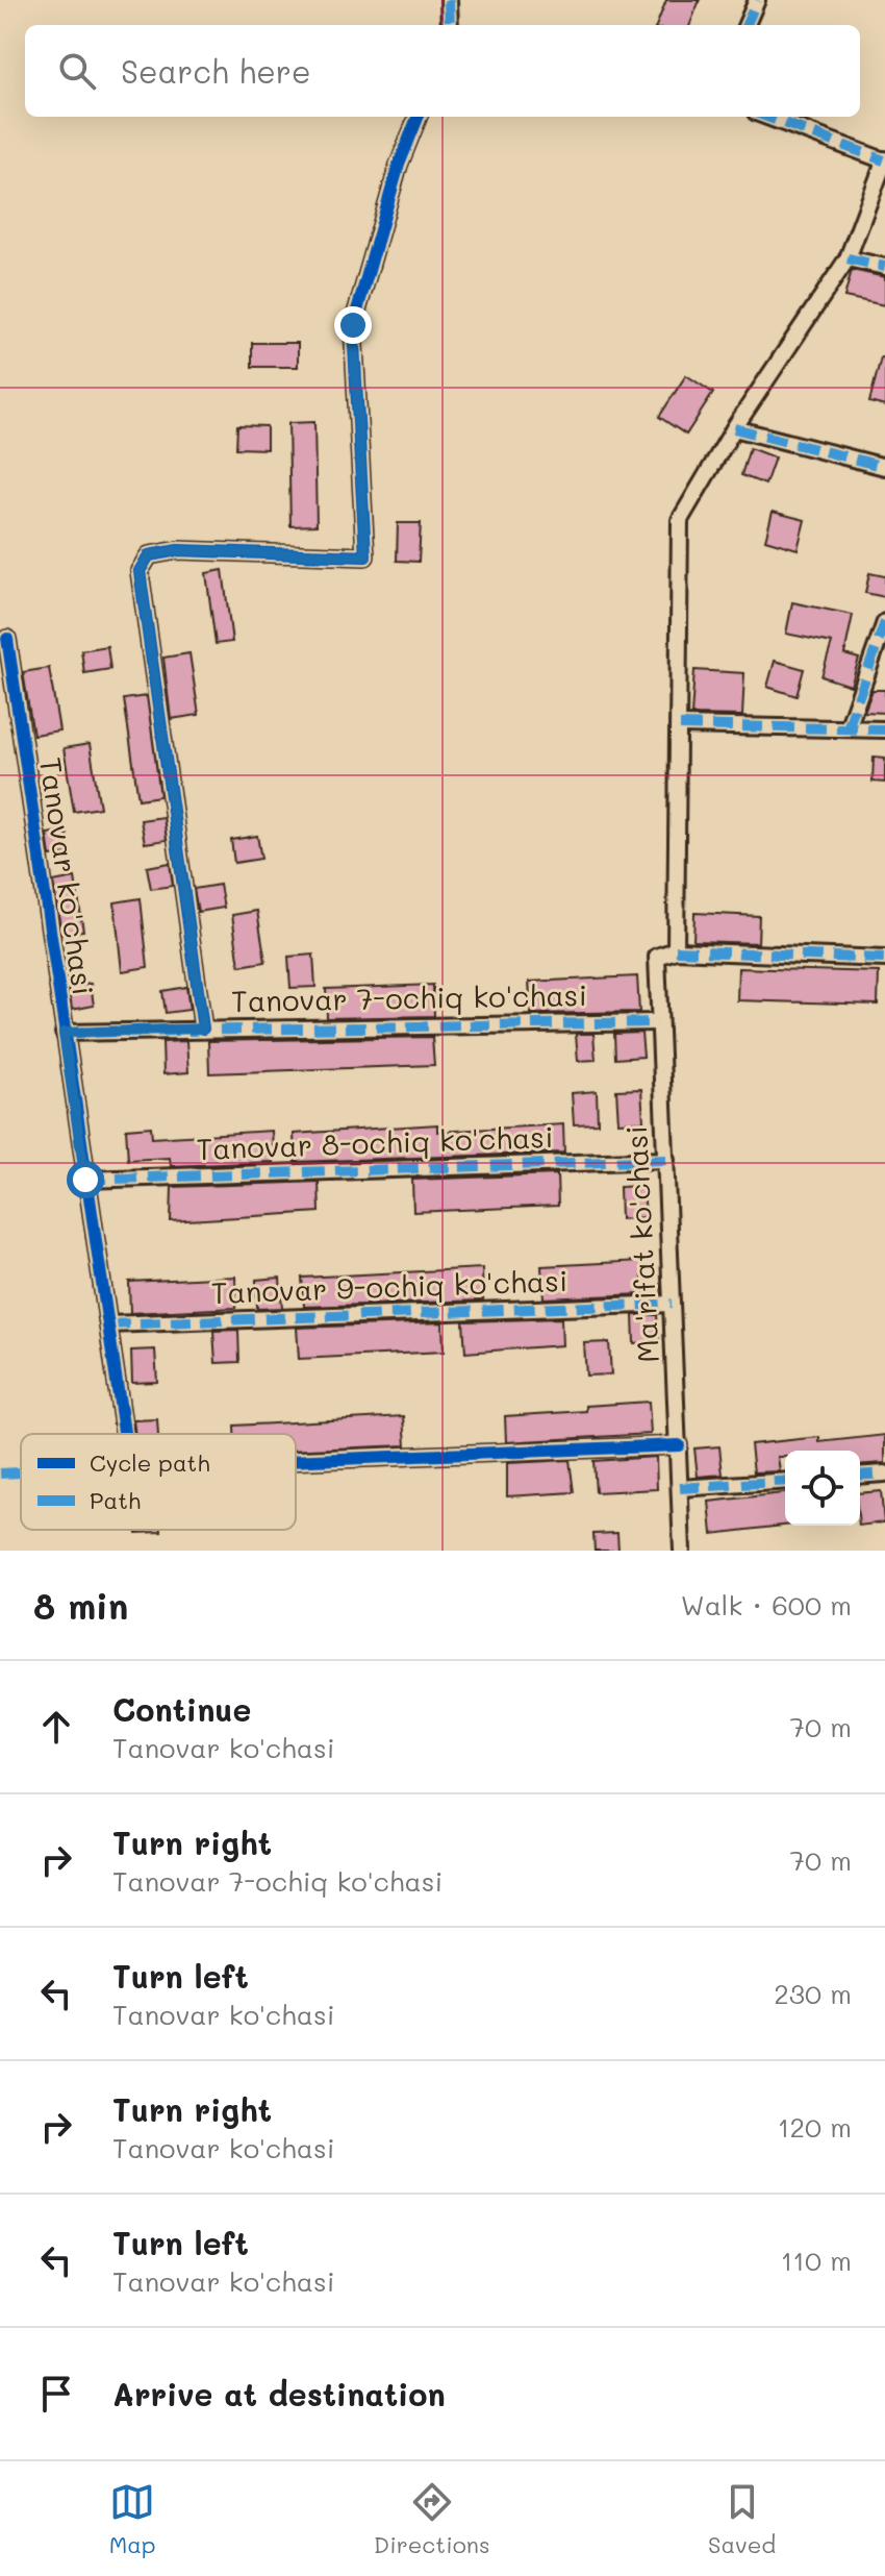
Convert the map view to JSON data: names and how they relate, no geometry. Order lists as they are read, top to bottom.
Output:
{
  "streets": {
    "street": [
      "Tanovar ko'chasi",
      "Tanovar 7-ochiq ko'chasi",
      "Tanovar 8-ochiq ko'chasi",
      "Ma'rifat ko'chasi",
      "Tanovar 9-ochiq ko'chasi"
    ]
  },
  "crossings": [
    ["Tanovar ko'chasi", "Tanovar 7-ochiq ko'chasi"],
    ["Tanovar ko'chasi", "Tanovar 8-ochiq ko'chasi"],
    ["Tanovar ko'chasi", "Ma'rifat ko'chasi"],
    ["Tanovar ko'chasi", "Tanovar 9-ochiq ko'chasi"],
    ["Tanovar 7-ochiq ko'chasi", "Ma'rifat ko'chasi"],
    ["Tanovar 8-ochiq ko'chasi", "Ma'rifat ko'chasi"],
    ["Ma'rifat ko'chasi", "Tanovar 9-ochiq ko'chasi"]
  ],
  "legend": ["Cycle path", "Path"],
  "page": {
    "search": "Search here",
    "heading": ["8 min", "Walk · 600 m"],
    "list": [
      ["Continue", "Tanovar ko'chasi", "70 m"],
      ["Turn right", "Tanovar 7-ochiq ko'chasi", "70 m"],
      ["Turn left", "Tanovar ko'chasi", "230 m"],
      ["Turn right", "Tanovar ko'chasi", "120 m"],
      ["Turn left", "Tanovar ko'chasi", "110 m"],
      "Arrive at destination"
    ],
    "nav": ["Map", "Directions", "Saved"]
  }
}
